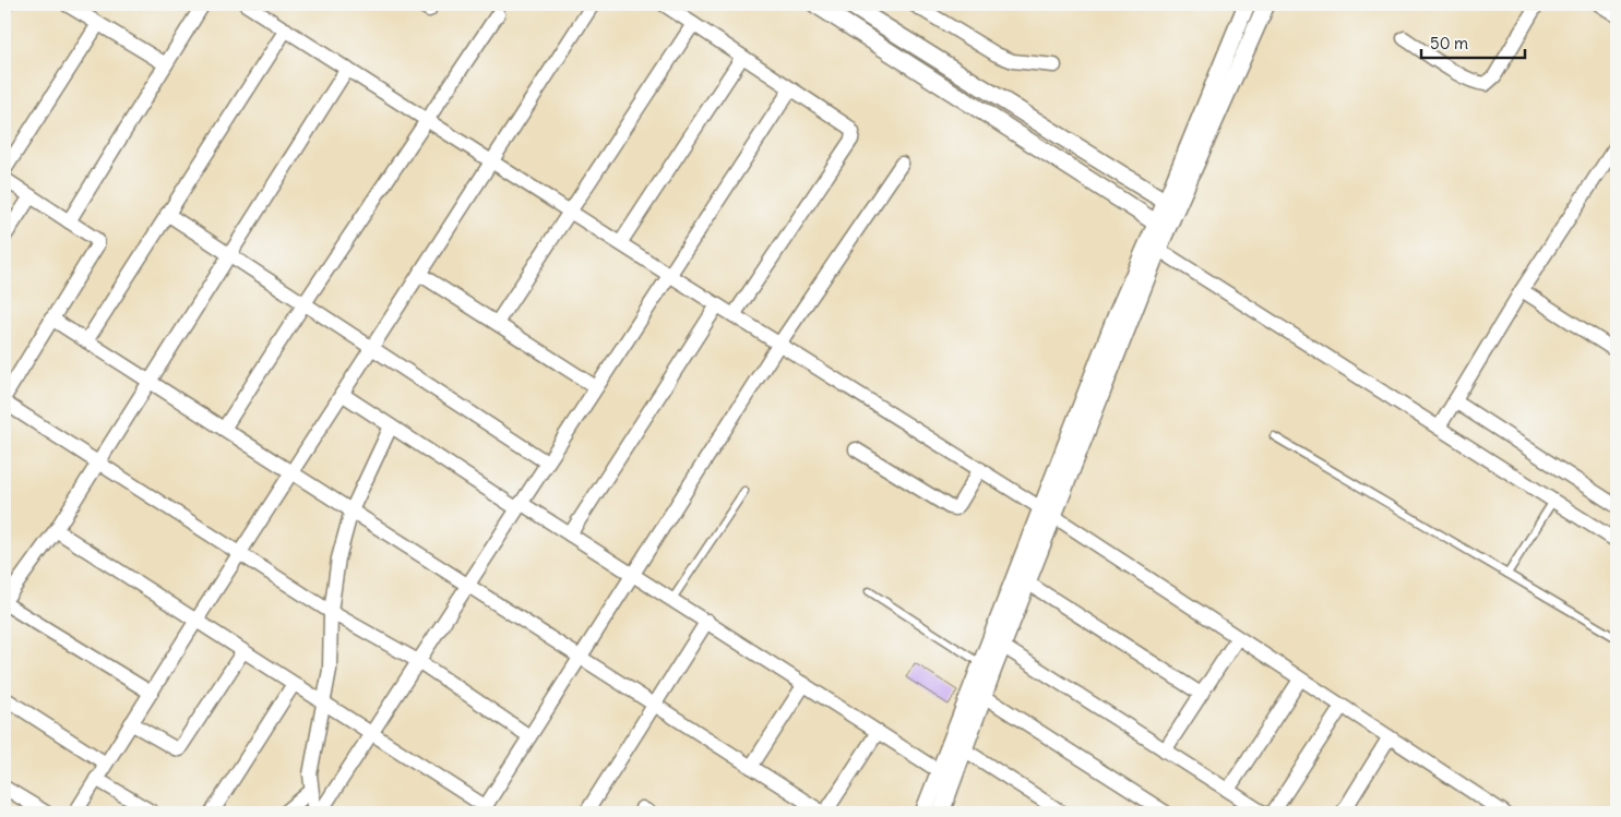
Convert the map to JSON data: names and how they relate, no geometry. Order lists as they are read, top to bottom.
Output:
{
  "scale_bar": "50 m"
}
